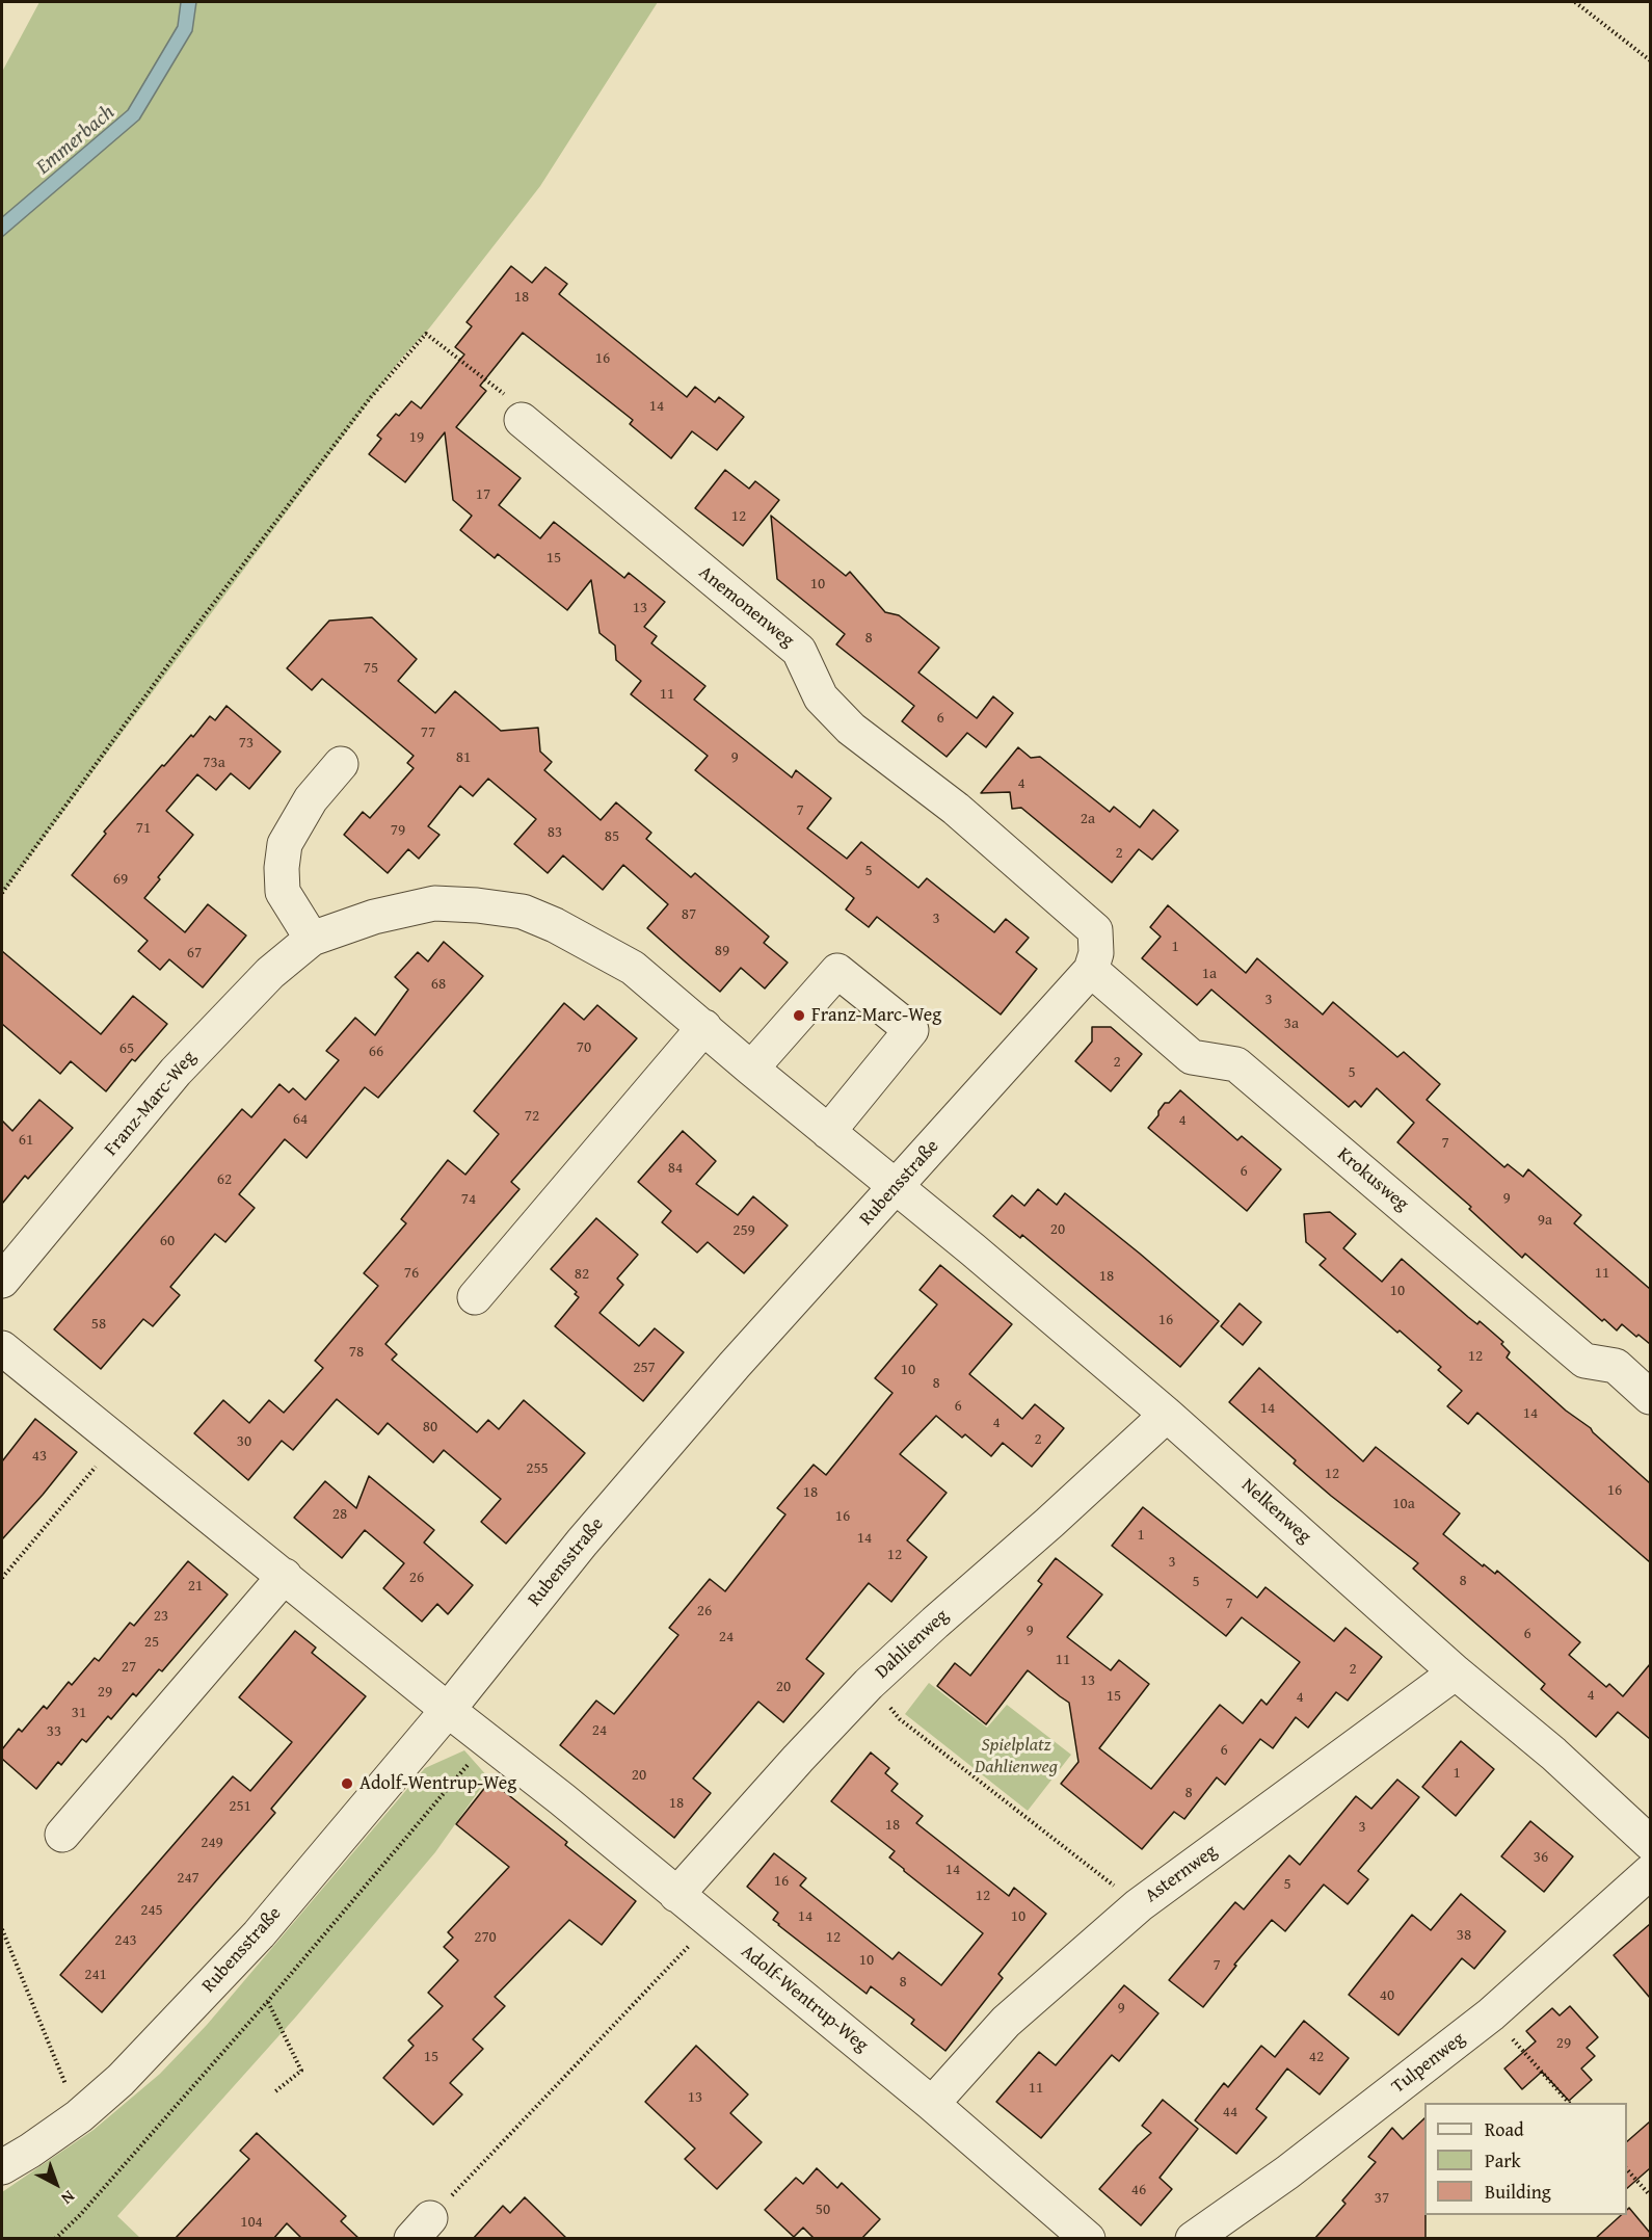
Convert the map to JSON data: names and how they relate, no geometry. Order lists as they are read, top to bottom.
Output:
{
  "streets": {
    "street": [
      "Anemonenweg",
      "Franz-Marc-Weg",
      "Krokusweg",
      "Rubensstraße",
      "Nelkenweg",
      "Dahlienweg",
      "Asternweg",
      "Adolf-Wentrup-Weg",
      "Tulpenweg"
    ]
  },
  "crossings": [
    ["Anemonenweg", "Krokusweg"],
    ["Anemonenweg", "Rubensstraße"],
    ["Franz-Marc-Weg", "Rubensstraße"],
    ["Franz-Marc-Weg", "Nelkenweg"],
    ["Krokusweg", "Rubensstraße"],
    ["Rubensstraße", "Nelkenweg"],
    ["Rubensstraße", "Adolf-Wentrup-Weg"],
    ["Nelkenweg", "Dahlienweg"],
    ["Nelkenweg", "Asternweg"],
    ["Dahlienweg", "Adolf-Wentrup-Weg"],
    ["Asternweg", "Adolf-Wentrup-Weg"]
  ],
  "water": ["Emmerbach"],
  "parks": ["Spielplatz Dahlienweg"],
  "places": ["Franz-Marc-Weg", "Adolf-Wentrup-Weg"],
  "house_numbers": [
    "18",
    "16",
    "14",
    "19",
    "17",
    "12",
    "15",
    "10",
    "13",
    "8",
    "75",
    "11",
    "6",
    "77",
    "73",
    "81",
    "9",
    "73a",
    "4",
    "7",
    "2a",
    "71",
    "79",
    "83",
    "85",
    "2",
    "5",
    "69",
    "87",
    "3",
    "1",
    "89",
    "67",
    "1a",
    "68",
    "3",
    "3a",
    "70",
    "65",
    "66",
    "2",
    "5",
    "72",
    "64",
    "4",
    "61",
    "7",
    "84",
    "6",
    "62",
    "9",
    "74",
    "9a",
    "20",
    "259",
    "60",
    "76",
    "11",
    "82",
    "18",
    "10",
    "16",
    "58",
    "78",
    "12",
    "257",
    "10",
    "8",
    "6",
    "14",
    "14",
    "4",
    "80",
    "2",
    "30",
    "43",
    "255",
    "12",
    "16",
    "18",
    "10a",
    "28",
    "16",
    "1",
    "14",
    "12",
    "3",
    "26",
    "8",
    "5",
    "21",
    "7",
    "26",
    "23",
    "9",
    "6",
    "24",
    "25",
    "11",
    "27",
    "2",
    "13",
    "20",
    "29",
    "4",
    "15",
    "4",
    "31",
    "24",
    "33",
    "6",
    "1",
    "20",
    "8",
    "18",
    "251",
    "18",
    "3",
    "249",
    "36",
    "14",
    "247",
    "16",
    "5",
    "12",
    "245",
    "14",
    "10",
    "38",
    "270",
    "12",
    "243",
    "10",
    "7",
    "241",
    "8",
    "40",
    "9",
    "29",
    "15",
    "42",
    "11",
    "13",
    "44",
    "46",
    "37",
    "50",
    "104"
  ],
  "legend": ["Road", "Park", "Building"],
  "north": "bottom right"
}
